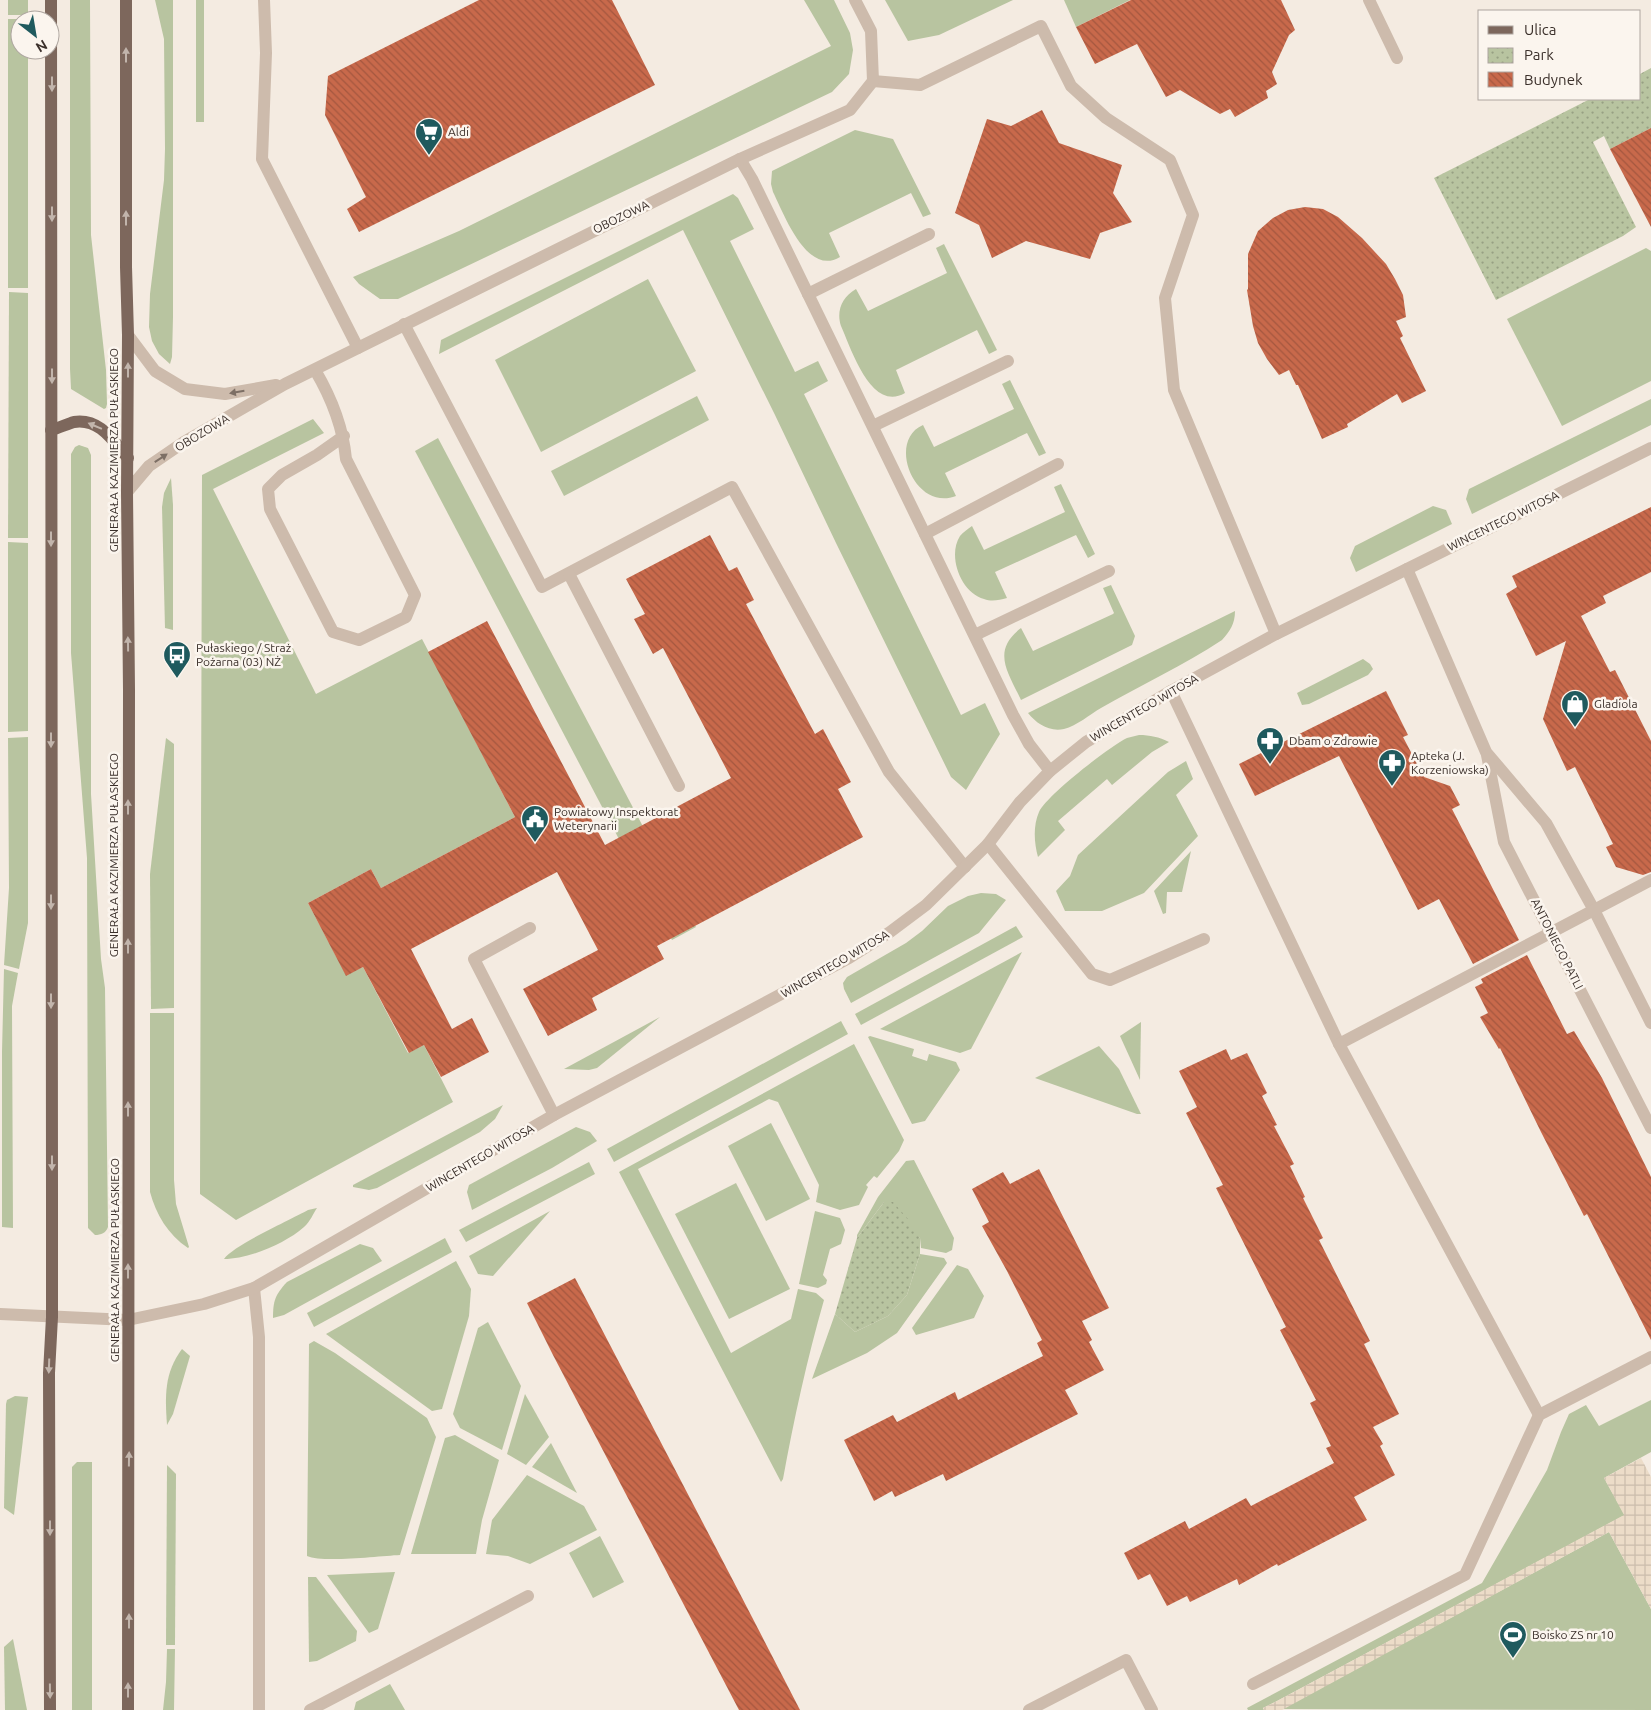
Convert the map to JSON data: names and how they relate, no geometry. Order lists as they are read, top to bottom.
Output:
{
  "streets": {
    "main road": ["GENERAŁA KAZIMIERZA PUŁASKIEGO"],
    "street": ["OBOZOWA", "WINCENTEGO WITOSA", "ANTONIEGO PATLI"]
  },
  "crossings": [
    ["OBOZOWA", "GENERAŁA KAZIMIERZA PUŁASKIEGO"],
    ["GENERAŁA KAZIMIERZA PUŁASKIEGO", "WINCENTEGO WITOSA"],
    ["WINCENTEGO WITOSA", "ANTONIEGO PATLI"]
  ],
  "places": {
    "supermarket": ["Aldi"],
    "bus stop": ["Pułaskiego / Straż Pożarna (03) NŻ"],
    "shop": ["Gladiola"],
    "pharmacy": ["Dbam o Zdrowie", "Apteka (J. Korzeniowska)"],
    "public building": ["Powiatowy Inspektorat Weterynarii"],
    "sports": ["Boisko ZS nr 10"]
  },
  "legend": ["Ulica", "Park", "Budynek"],
  "north": "bottom right"
}
